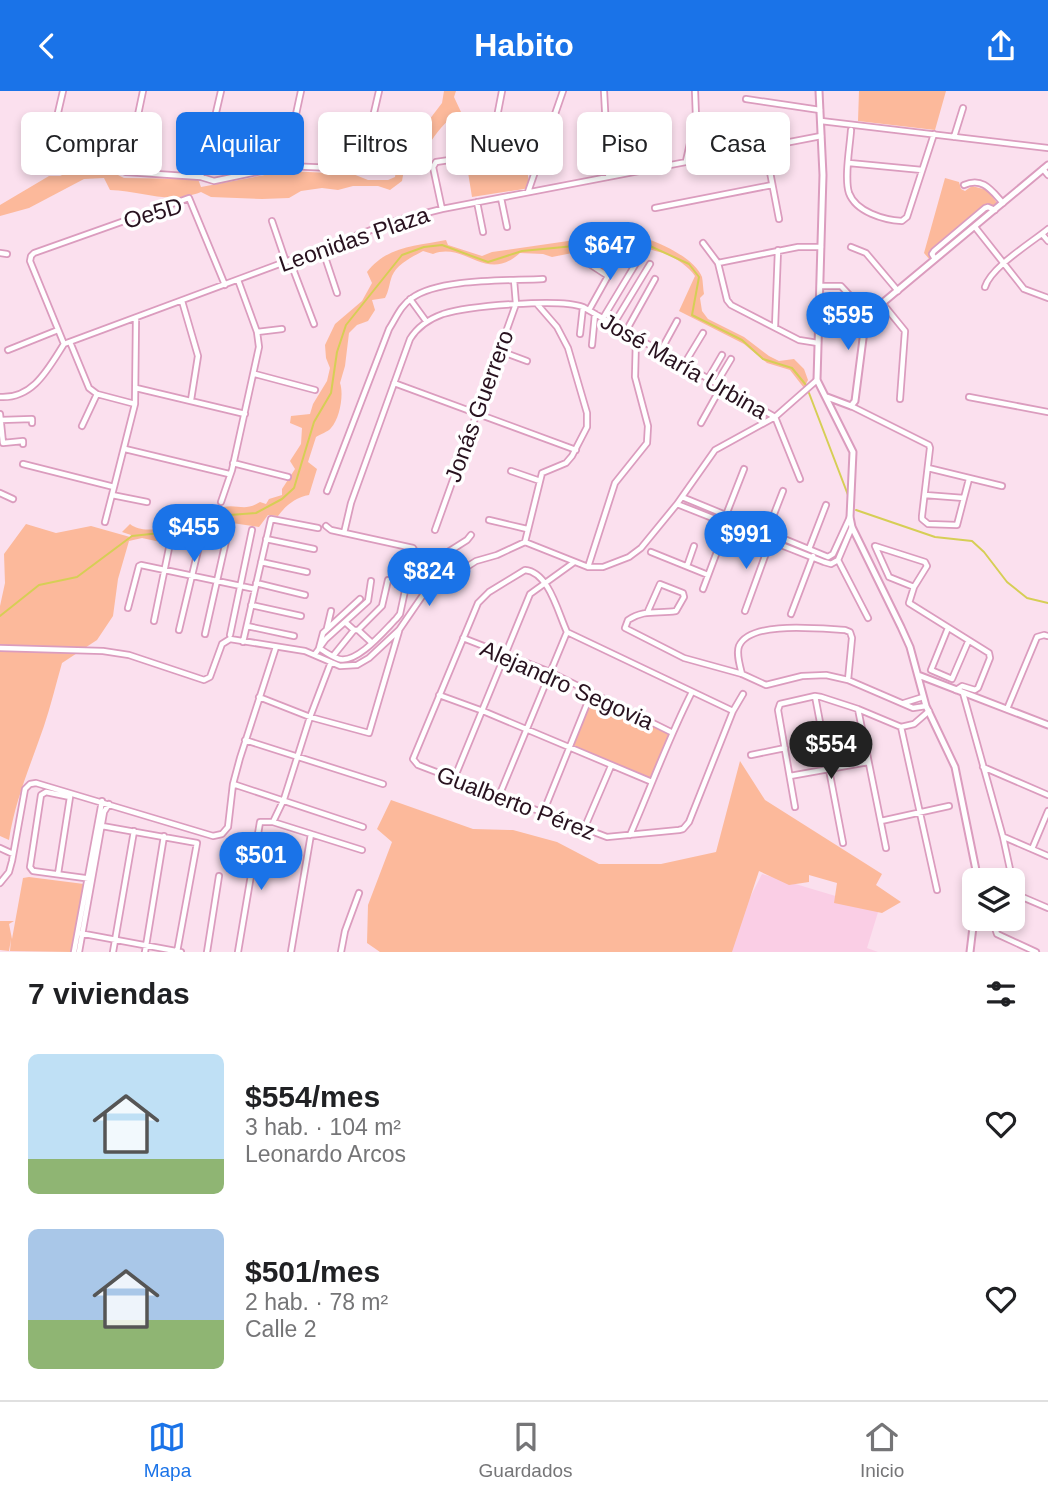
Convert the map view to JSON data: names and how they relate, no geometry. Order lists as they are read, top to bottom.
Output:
{
  "streets": {
    "street": [
      "Oe5D",
      "Leonidas Plaza",
      "José María Urbina",
      "Jonás Guerrero",
      "Alejandro Segovia",
      "Gualberto Pérez"
    ]
  },
  "crossings": [
    ["Oe5D", "Leonidas Plaza"],
    ["José María Urbina", "Jonás Guerrero"]
  ],
  "page": {
    "header": "Habito",
    "chip": [
      "Comprar",
      "Alquilar",
      "Filtros",
      "Nuevo",
      "Piso",
      "Casa"
    ],
    "price": [
      "$647",
      "$595",
      "$455",
      "$991",
      "$824",
      "$554",
      "$501"
    ],
    "heading": "7 viviendas",
    "list": [
      {
        "name": "$554/mes",
        "note": "3 hab. · 104 m² · Leonardo Arcos"
      },
      {
        "name": "$501/mes",
        "note": "2 hab. · 78 m² · Calle 2"
      }
    ],
    "tabs": ["Mapa", "Guardados", "Inicio"]
  }
}
